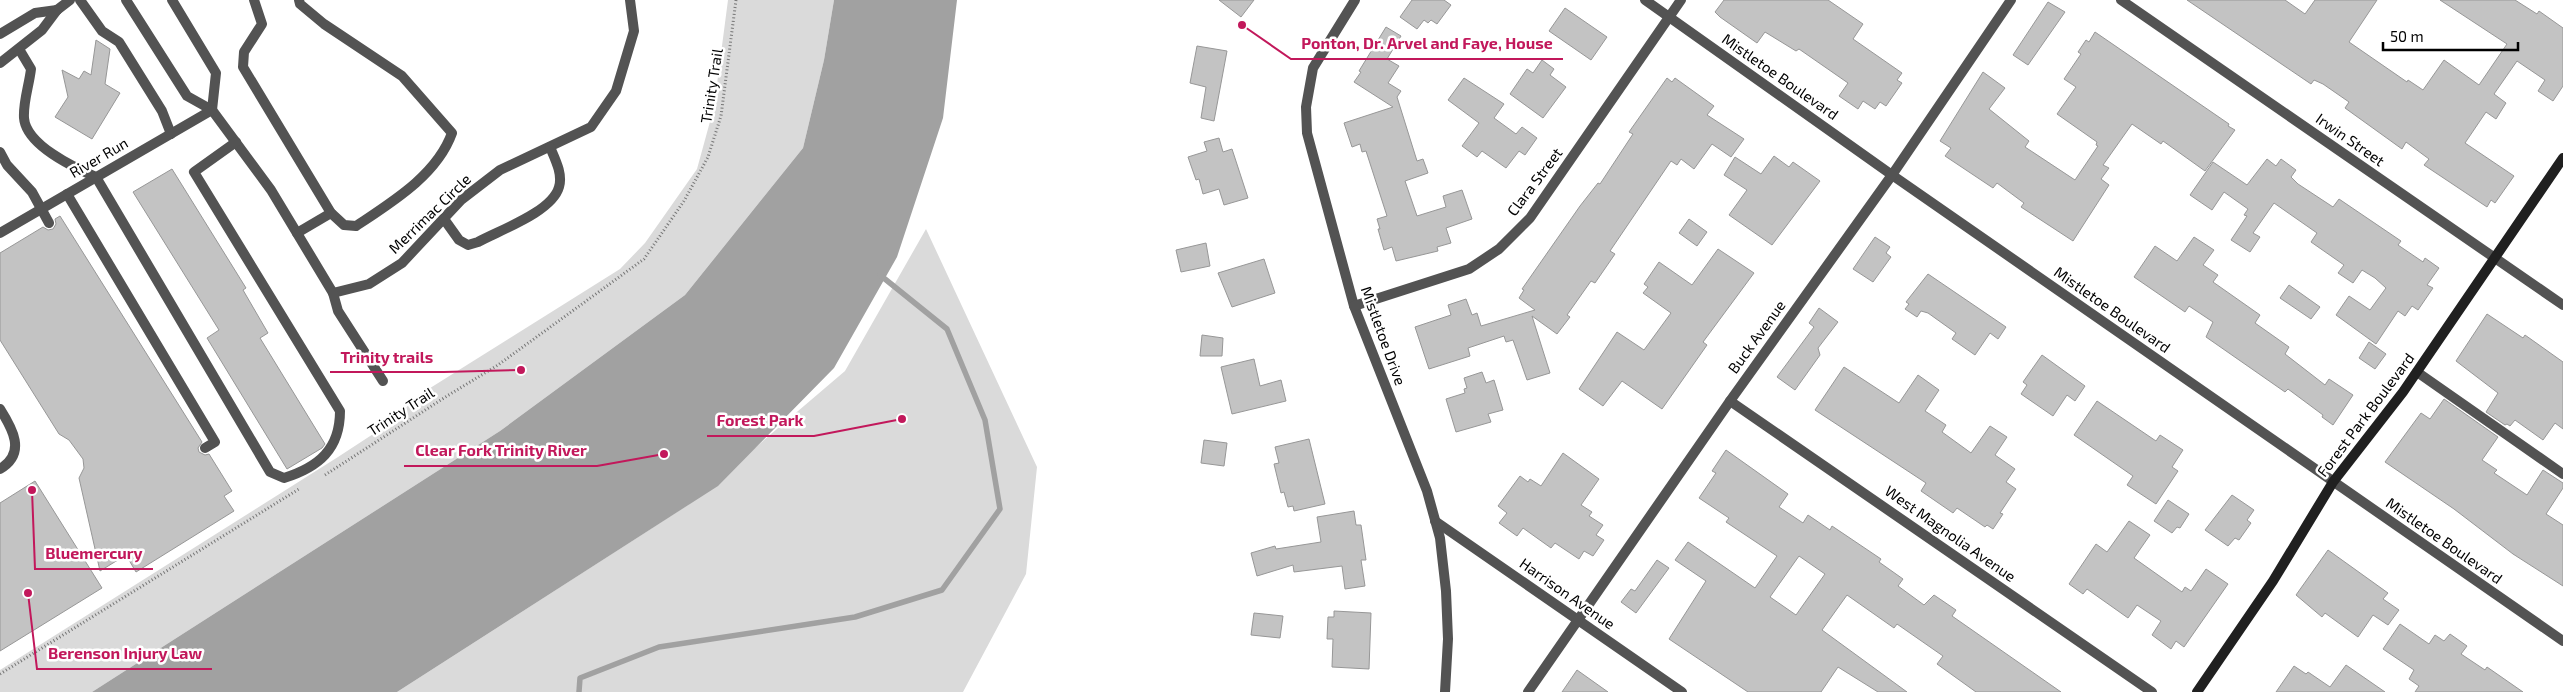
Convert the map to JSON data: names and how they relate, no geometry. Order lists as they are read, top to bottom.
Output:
{
  "streets": {
    "main road": ["Forest Park Boulevard"],
    "street": [
      "Mistletoe Boulevard",
      "Irwin Street",
      "River Run",
      "Clara Street",
      "Merrimac Circle",
      "Mistletoe Drive",
      "Buck Avenue",
      "West Magnolia Avenue",
      "Harrison Avenue"
    ],
    "path": ["Trinity Trail"]
  },
  "crossings": [
    ["Mistletoe Boulevard", "Clara Street"],
    ["Mistletoe Boulevard", "Buck Avenue"],
    ["Mistletoe Boulevard", "Forest Park Boulevard"],
    ["Irwin Street", "Forest Park Boulevard"],
    ["Clara Street", "Mistletoe Drive"],
    ["Mistletoe Drive", "Harrison Avenue"],
    ["Buck Avenue", "West Magnolia Avenue"],
    ["Buck Avenue", "Harrison Avenue"]
  ],
  "places": [
    "Ponton, Dr. Arvel and Faye, House",
    "Trinity trails",
    "Forest Park",
    "Clear Fork Trinity River",
    "Bluemercury",
    "Berenson Injury Law"
  ],
  "scale_bar": "50 m"
}
